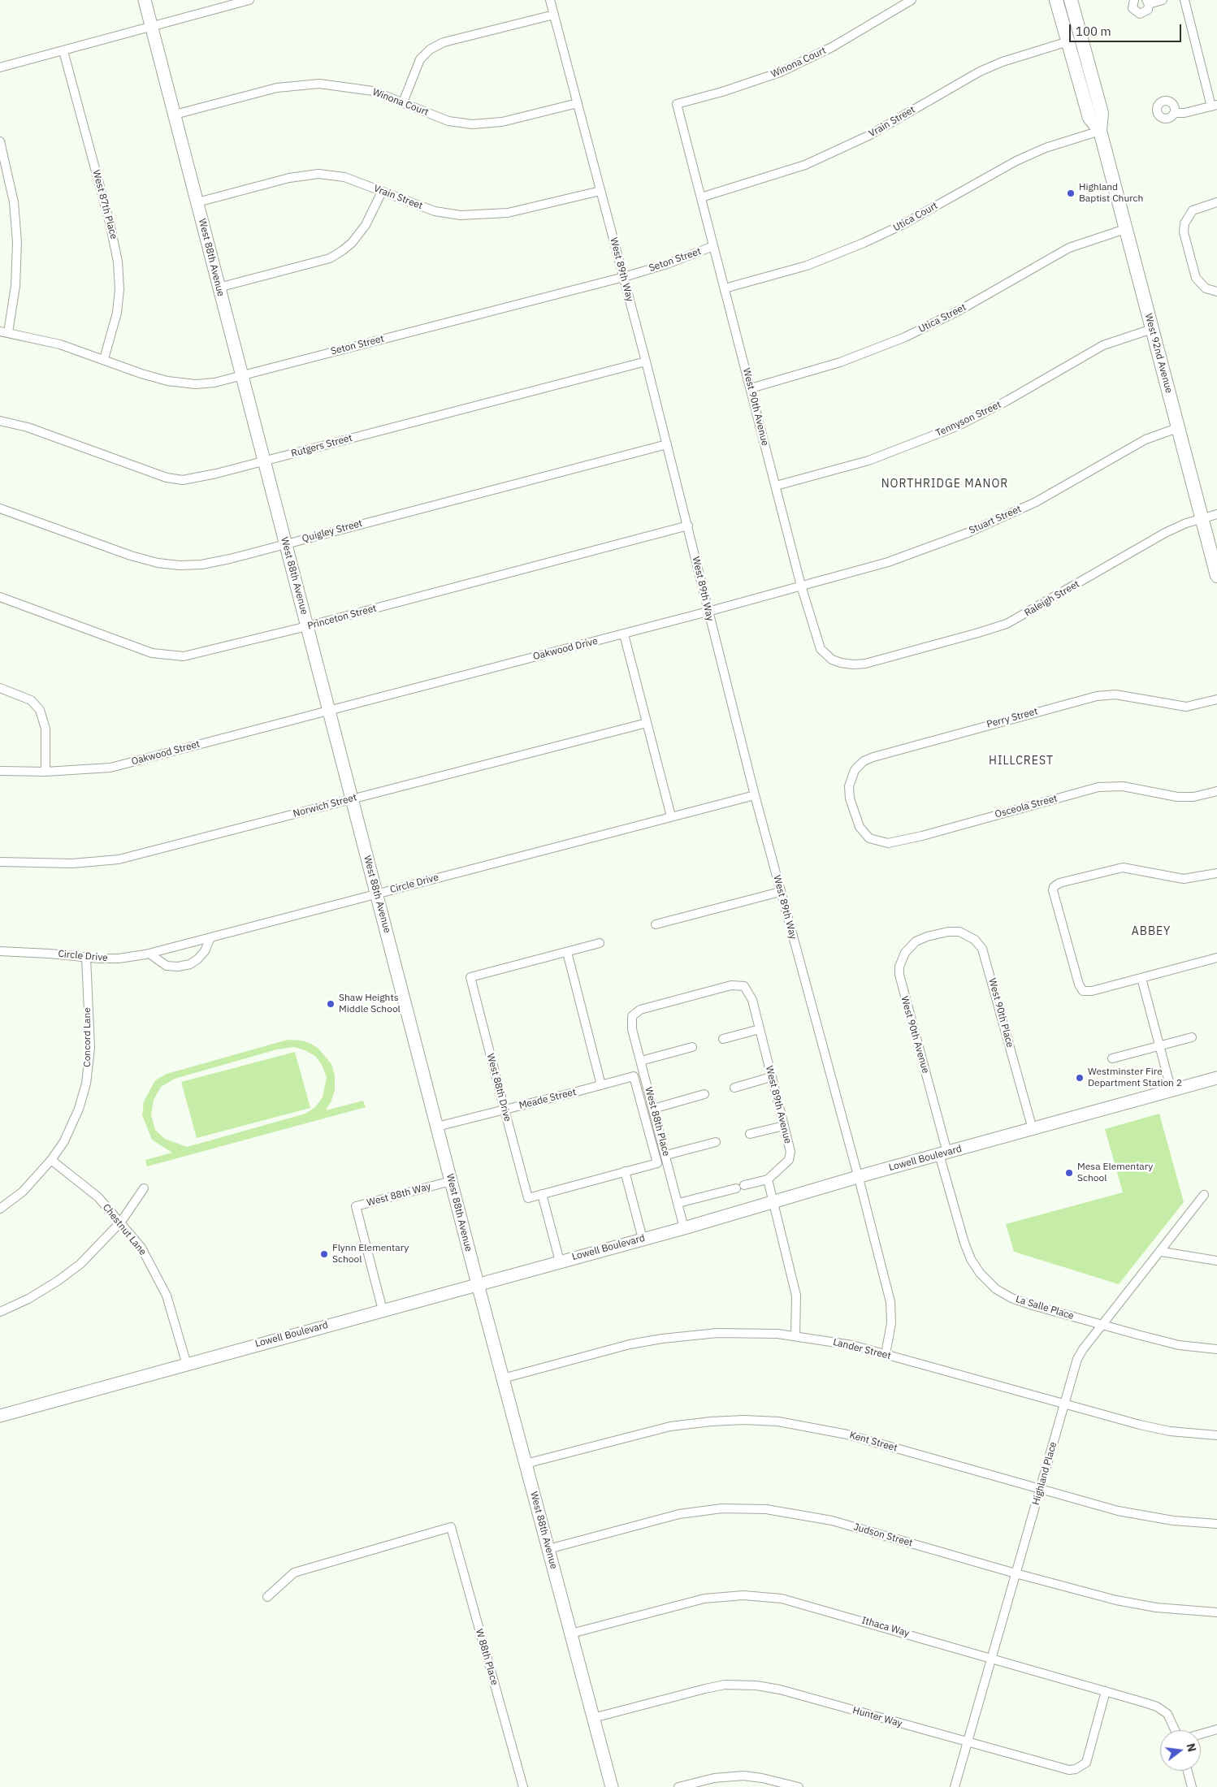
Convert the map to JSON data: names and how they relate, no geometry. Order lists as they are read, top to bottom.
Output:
{
  "streets": {
    "main road": ["West 92nd Avenue"],
    "street": [
      "Winona Court",
      "Vrain Street",
      "West 87th Place",
      "Utica Court",
      "West 88th Avenue",
      "Seton Street",
      "West 89th Way",
      "Utica Street",
      "West 90th Avenue",
      "Tennyson Street",
      "Rutgers Street",
      "Stuart Street",
      "Quigley Street",
      "Raleigh Street",
      "Princeton Street",
      "Oakwood Drive",
      "Perry Street",
      "Oakwood Street",
      "Norwich Street",
      "Osceola Street",
      "Circle Drive",
      "West 90th Place",
      "Concord Lane",
      "West 88th Drive",
      "Meade Street",
      "West 89th Avenue",
      "West 88th Place",
      "Lowell Boulevard",
      "West 88th Way",
      "Chestnut Lane",
      "La Salle Place",
      "Lander Street",
      "Kent Street",
      "Highland Place",
      "Judson Street",
      "Ithaca Way",
      "W 88th Place",
      "Hunter Way"
    ]
  },
  "crossings": [
    ["Winona Court", "West 88th Avenue"],
    ["Winona Court", "West 89th Way"],
    ["Winona Court", "West 90th Avenue"],
    ["Vrain Street", "West 88th Avenue"],
    ["Vrain Street", "West 89th Way"],
    ["Vrain Street", "West 92nd Avenue"],
    ["Vrain Street", "West 90th Avenue"],
    ["West 87th Place", "Seton Street"],
    ["Utica Court", "West 92nd Avenue"],
    ["Utica Court", "West 90th Avenue"],
    ["West 88th Avenue", "Seton Street"],
    ["West 88th Avenue", "Rutgers Street"],
    ["West 88th Avenue", "Quigley Street"],
    ["West 88th Avenue", "Princeton Street"],
    ["West 88th Avenue", "Oakwood Drive"],
    ["West 88th Avenue", "Oakwood Street"],
    ["West 88th Avenue", "Norwich Street"],
    ["West 88th Avenue", "Circle Drive"],
    ["West 88th Avenue", "Meade Street"],
    ["West 88th Avenue", "Lowell Boulevard"],
    ["West 88th Avenue", "West 88th Way"],
    ["West 88th Avenue", "Lander Street"],
    ["West 88th Avenue", "Kent Street"],
    ["West 88th Avenue", "Judson Street"],
    ["West 88th Avenue", "Ithaca Way"],
    ["West 88th Avenue", "Hunter Way"],
    ["Seton Street", "West 89th Way"],
    ["Seton Street", "West 90th Avenue"],
    ["West 89th Way", "Rutgers Street"],
    ["West 89th Way", "Quigley Street"],
    ["West 89th Way", "Princeton Street"],
    ["West 89th Way", "Oakwood Drive"],
    ["West 89th Way", "Circle Drive"],
    ["West 89th Way", "Lowell Boulevard"],
    ["West 89th Way", "Lander Street"],
    ["Utica Street", "West 92nd Avenue"],
    ["Utica Street", "West 90th Avenue"],
    ["West 92nd Avenue", "Tennyson Street"],
    ["West 92nd Avenue", "Stuart Street"],
    ["West 92nd Avenue", "Raleigh Street"],
    ["West 90th Avenue", "Tennyson Street"],
    ["West 90th Avenue", "Stuart Street"],
    ["West 90th Avenue", "Raleigh Street"],
    ["West 90th Avenue", "Oakwood Drive"],
    ["West 90th Avenue", "West 90th Place"],
    ["West 90th Avenue", "Lowell Boulevard"],
    ["West 90th Avenue", "La Salle Place"],
    ["Stuart Street", "Oakwood Drive"],
    ["Oakwood Drive", "Oakwood Street"],
    ["Perry Street", "Osceola Street"],
    ["Circle Drive", "Concord Lane"],
    ["West 90th Place", "Lowell Boulevard"],
    ["Concord Lane", "Chestnut Lane"],
    ["West 88th Drive", "Meade Street"],
    ["West 89th Avenue", "West 88th Place"],
    ["West 88th Place", "Lowell Boulevard"],
    ["Lowell Boulevard", "West 88th Way"],
    ["Lowell Boulevard", "Chestnut Lane"],
    ["Lowell Boulevard", "La Salle Place"],
    ["La Salle Place", "Highland Place"],
    ["Lander Street", "Highland Place"],
    ["Kent Street", "Highland Place"],
    ["Highland Place", "Judson Street"],
    ["Highland Place", "Ithaca Way"],
    ["Highland Place", "Hunter Way"],
    ["Ithaca Way", "Hunter Way"]
  ],
  "districts": ["NORTHRIDGE MANOR", "HILLCREST", "ABBEY"],
  "places": [
    "Highland Baptist Church",
    "Shaw Heights Middle School",
    "Westminster Fire Department Station 2",
    "Mesa Elementary School",
    "Flynn Elementary School"
  ],
  "scale_bar": "100 m",
  "north": "right"
}
